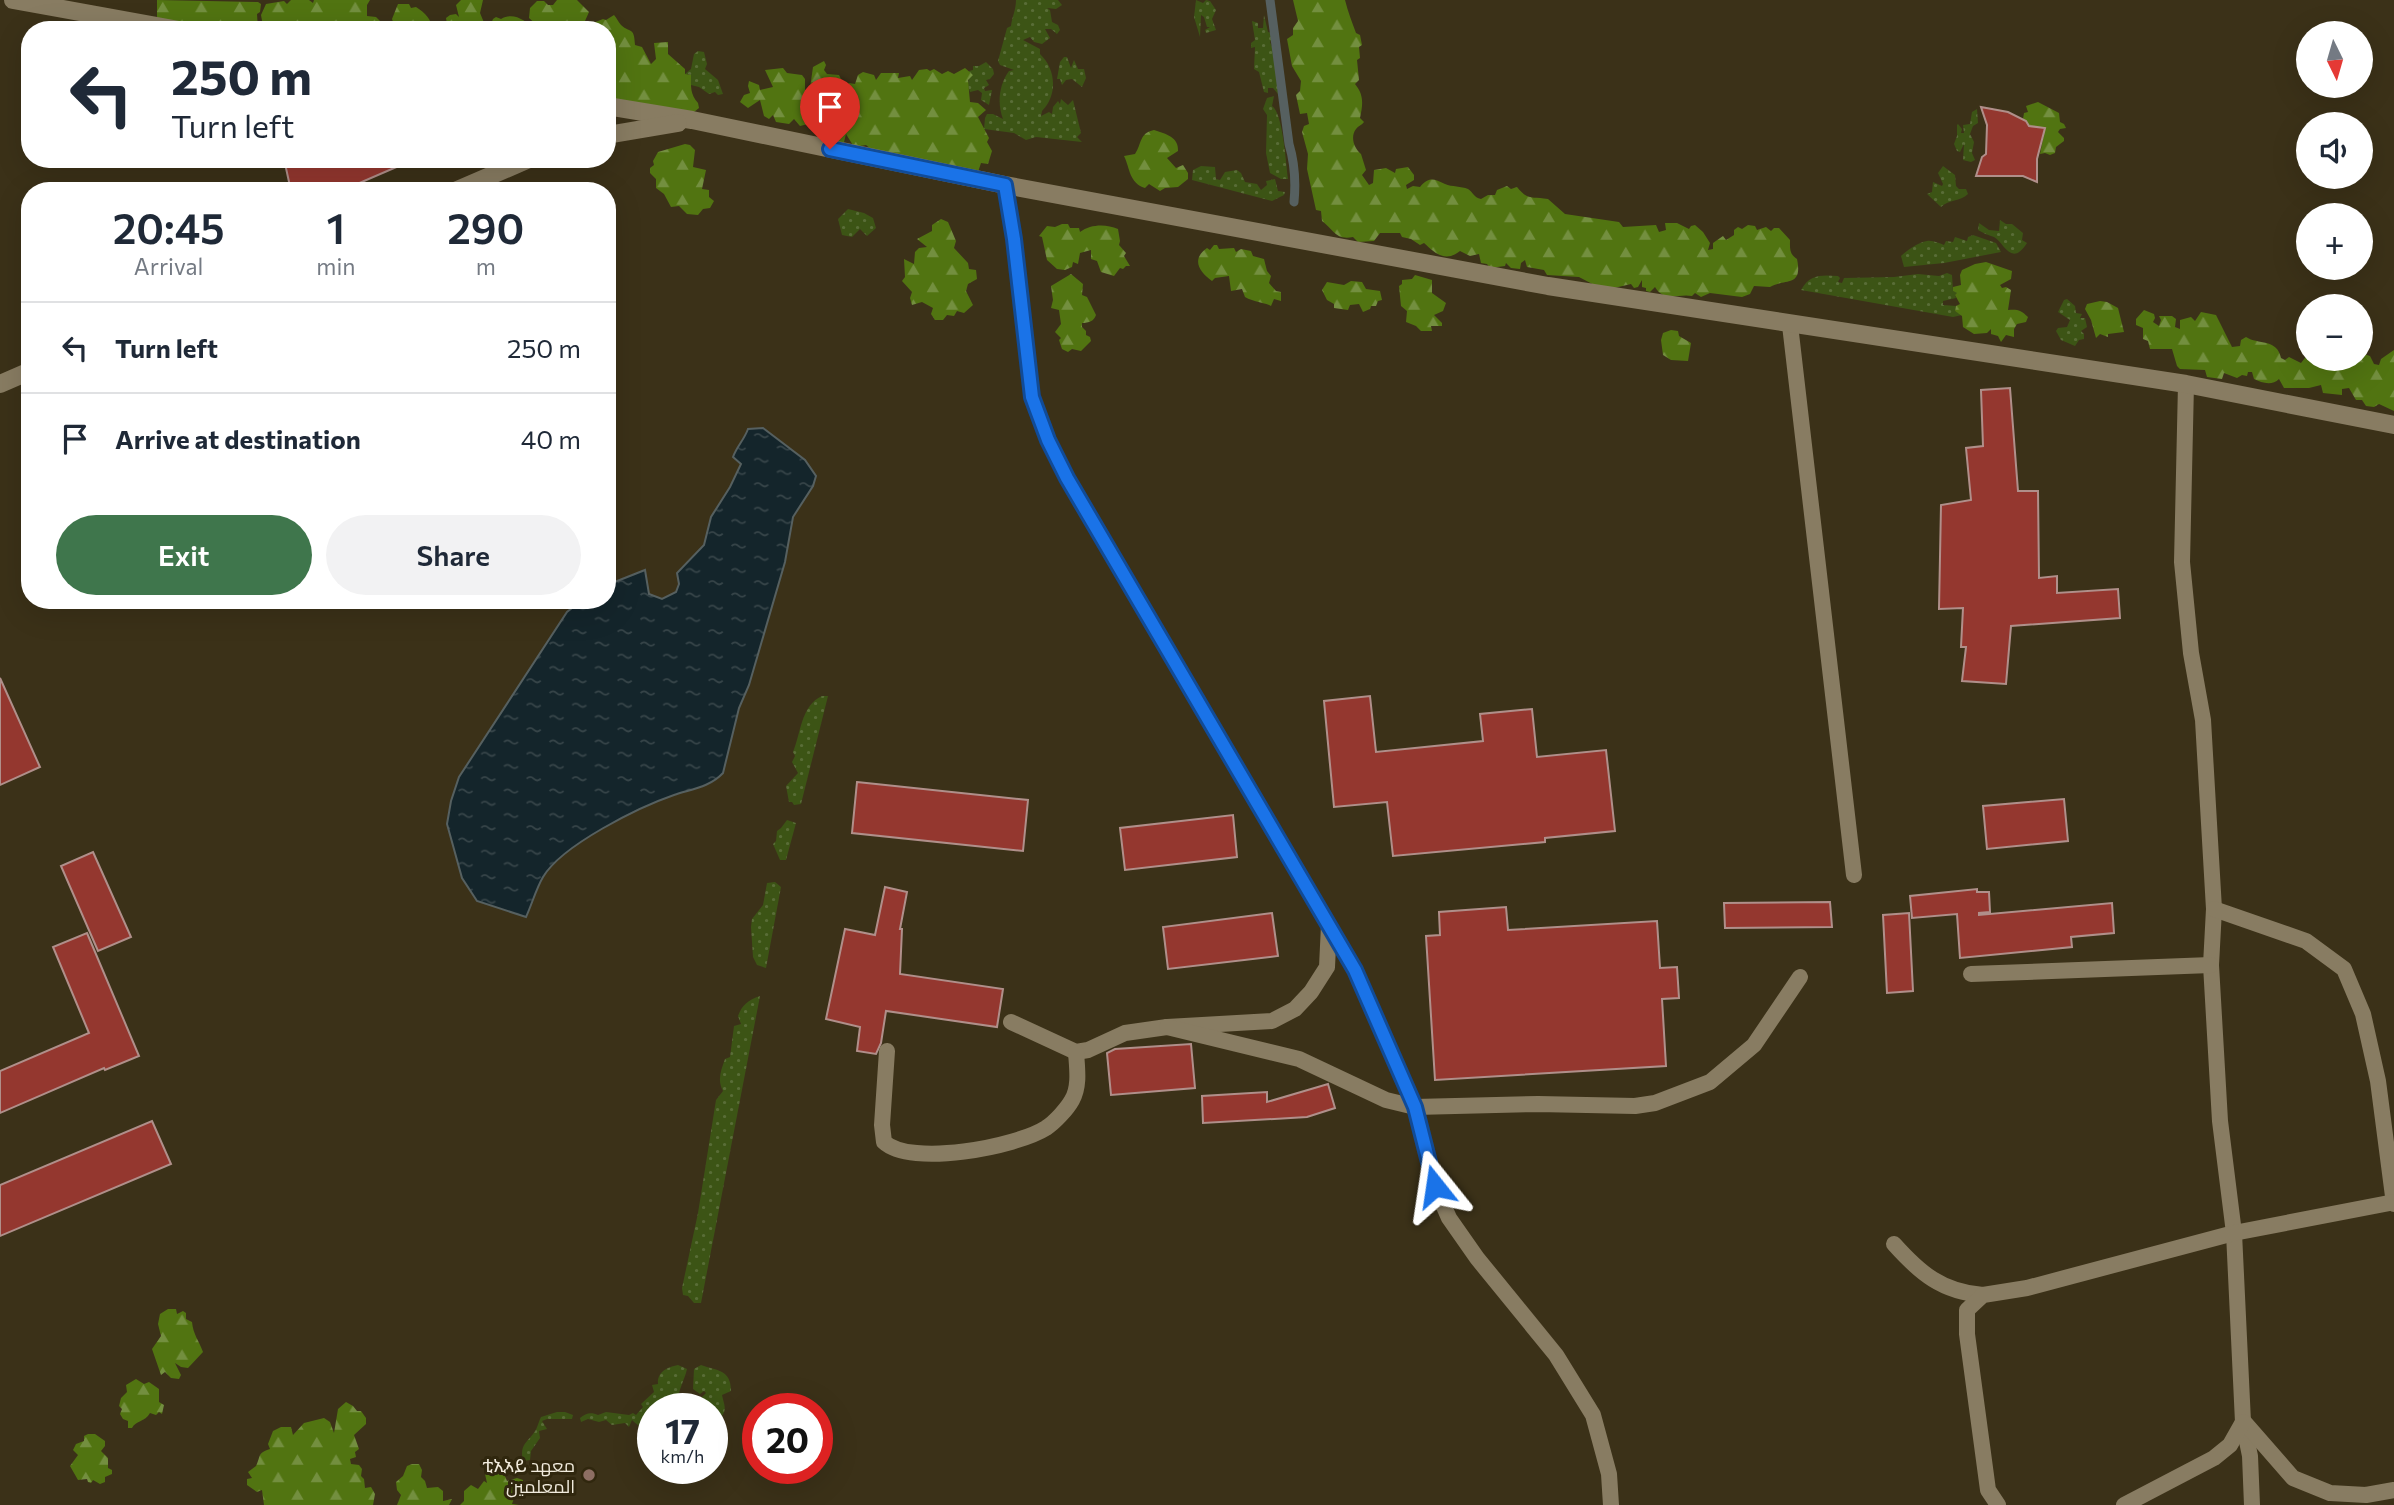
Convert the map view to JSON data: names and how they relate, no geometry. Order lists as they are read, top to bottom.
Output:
{
  "places": ["ቲኢኣይ معهد المعلمين"],
  "north": "bottom",
  "page": {
    "map_buttons": ["+", "−"],
    "turn": ["250 m", "Turn left"],
    "eta": [
      "20:45",
      "Arrival",
      "1",
      "min",
      "290",
      "m"
    ],
    "list": [
      {
        "name": "Turn left",
        "value": "250 m"
      },
      {
        "name": "Arrive at destination",
        "value": "40 m"
      }
    ],
    "buttons": ["Exit", "Share"],
    "speed": "17 km/h",
    "limit": "20"
  }
}
